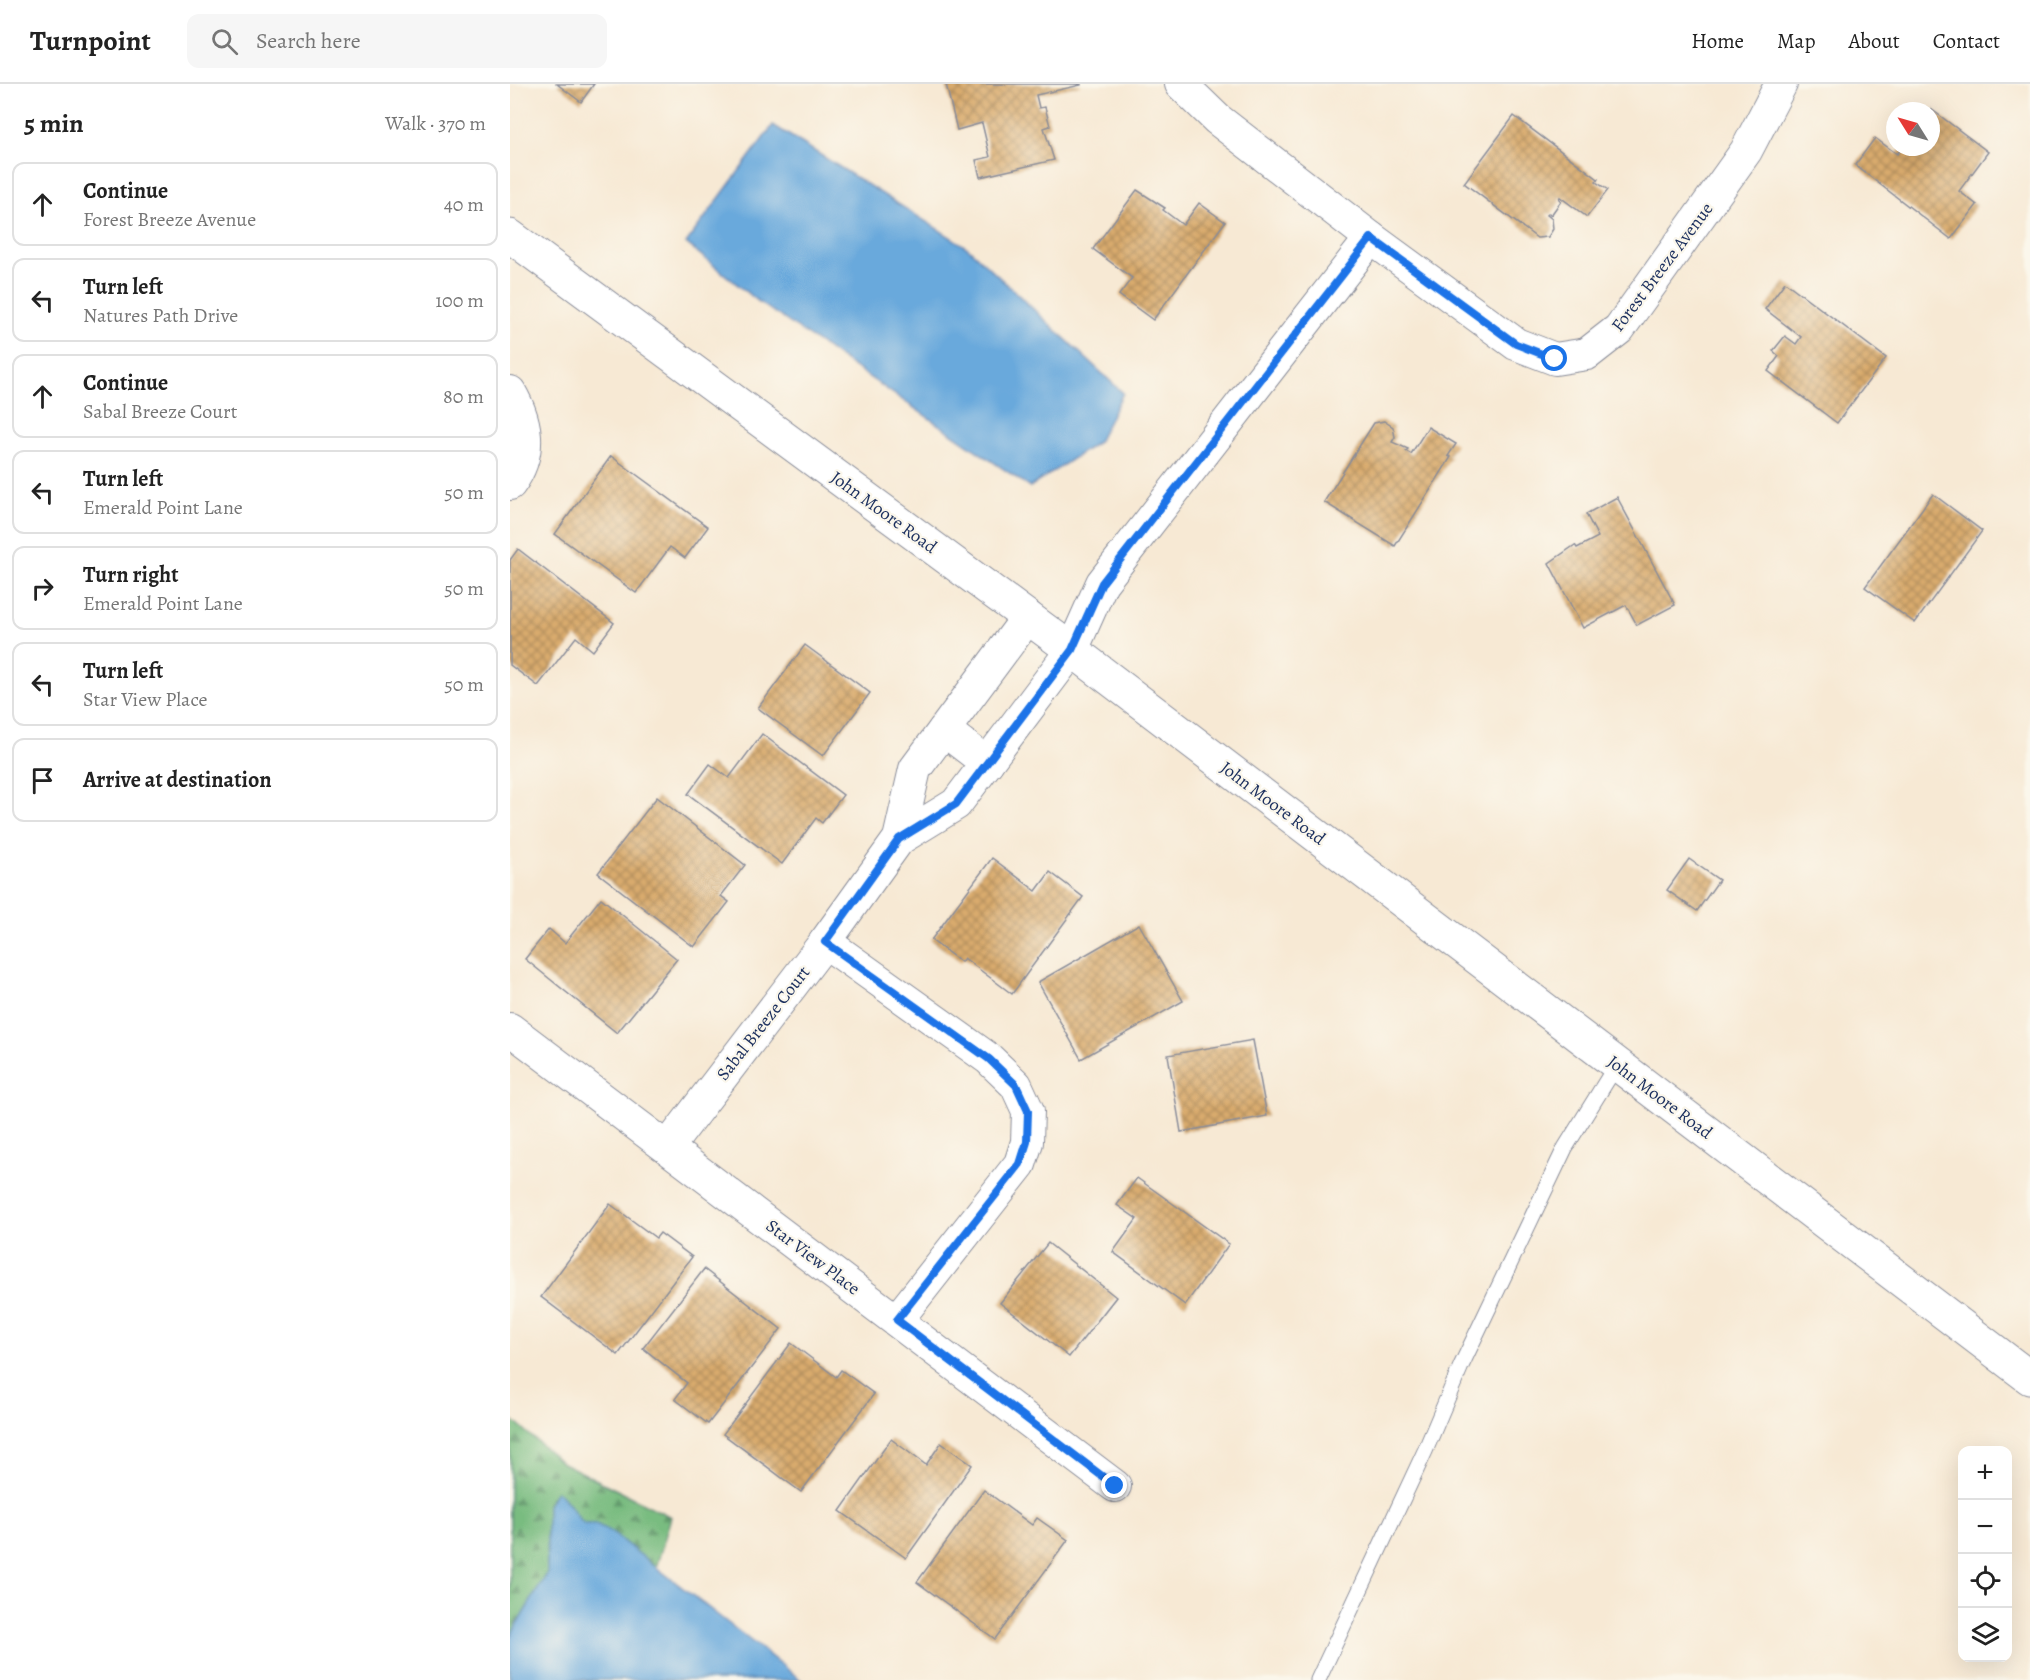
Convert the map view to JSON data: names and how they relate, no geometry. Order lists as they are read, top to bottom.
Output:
{
  "streets": {
    "street": [
      "Forest Breeze Avenue",
      "John Moore Road",
      "Sabal Breeze Court",
      "Star View Place"
    ]
  },
  "crossings": [
    ["Forest Breeze Avenue", "Sabal Breeze Court"],
    ["John Moore Road", "Sabal Breeze Court"],
    ["Sabal Breeze Court", "Star View Place"]
  ],
  "north": "top left",
  "page": {
    "header": "Turnpoint",
    "search": "Search here",
    "nav": [
      "Home",
      "Map",
      "About",
      "Contact"
    ],
    "heading": ["5 min", "Walk · 370 m"],
    "list": [
      ["Continue", "Forest Breeze Avenue", "40 m"],
      ["Turn left", "Natures Path Drive", "100 m"],
      ["Continue", "Sabal Breeze Court", "80 m"],
      ["Turn left", "Emerald Point Lane", "50 m"],
      ["Turn right", "Emerald Point Lane", "50 m"],
      ["Turn left", "Star View Place", "50 m"],
      "Arrive at destination"
    ],
    "map_buttons": ["+", "−"]
  }
}
